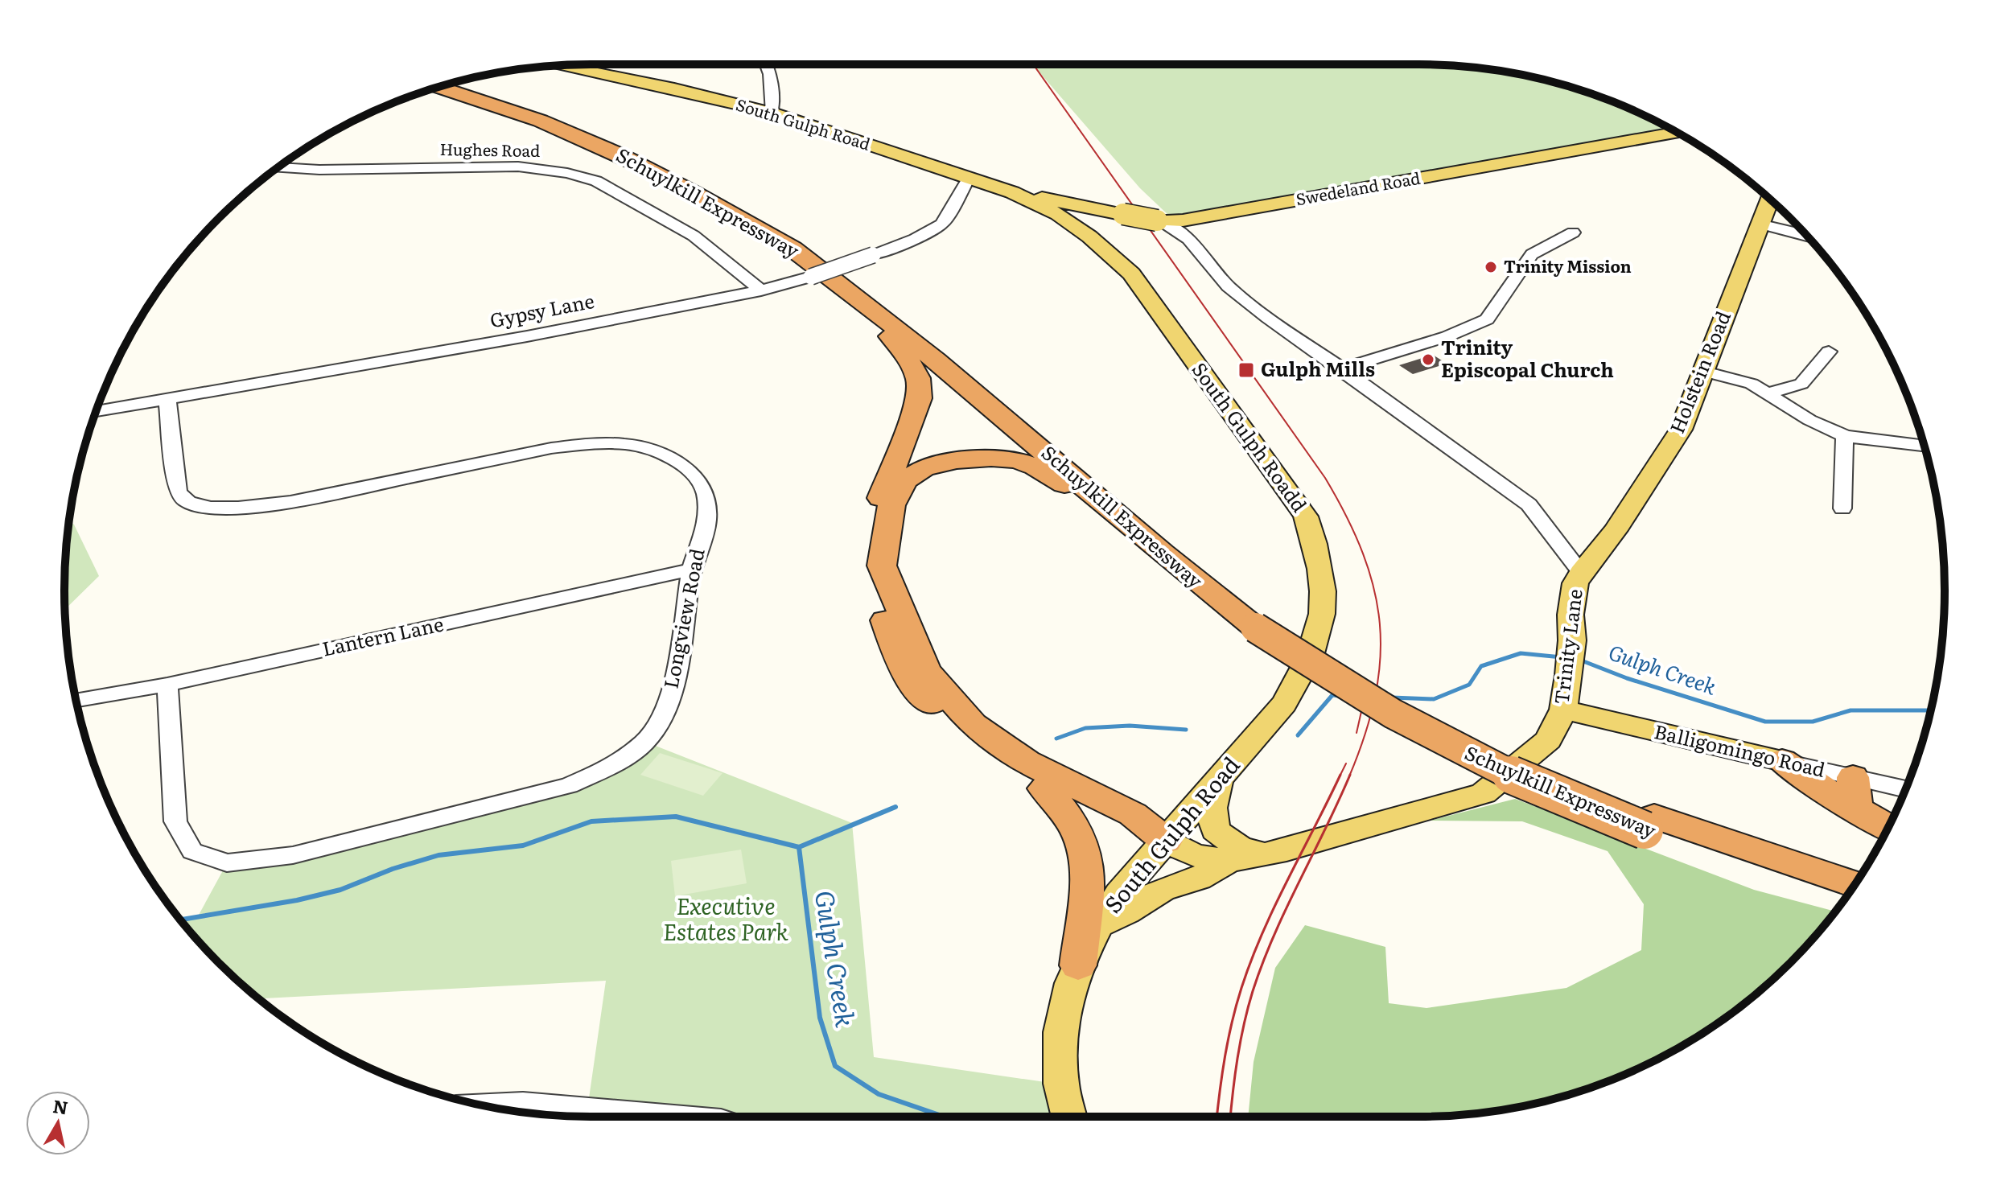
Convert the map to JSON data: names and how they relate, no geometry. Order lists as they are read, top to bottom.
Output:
{
  "streets": {
    "highway": ["Schuylkill Expressway"],
    "main road": [
      "South Gulph Road",
      "Swedeland Road",
      "Holstein Road",
      "South Gulph Roadd",
      "Trinity Lane",
      "Balligomingo Road"
    ],
    "street": [
      "Hughes Road",
      "Gypsy Lane",
      "Longview Road",
      "Lantern Lane"
    ]
  },
  "crossings": [
    ["South Gulph Road", "Swedeland Road"],
    ["South Gulph Road", "Gypsy Lane"],
    ["South Gulph Road", "South Gulph Roadd"],
    ["South Gulph Road", "Trinity Lane"],
    ["Hughes Road", "Gypsy Lane"],
    ["Swedeland Road", "South Gulph Roadd"],
    ["Swedeland Road", "Trinity Lane"],
    ["Schuylkill Expressway", "Gypsy Lane"],
    ["Gypsy Lane", "Longview Road"],
    ["Holstein Road", "Trinity Lane"],
    ["Longview Road", "Lantern Lane"],
    ["Trinity Lane", "Balligomingo Road"]
  ],
  "water": ["Gulph Creek"],
  "parks": ["Executive Estates Park"],
  "places": {
    "other": ["Trinity Mission", "Trinity Episcopal Church"],
    "transit": ["Gulph Mills"]
  },
  "north": "top"
}
